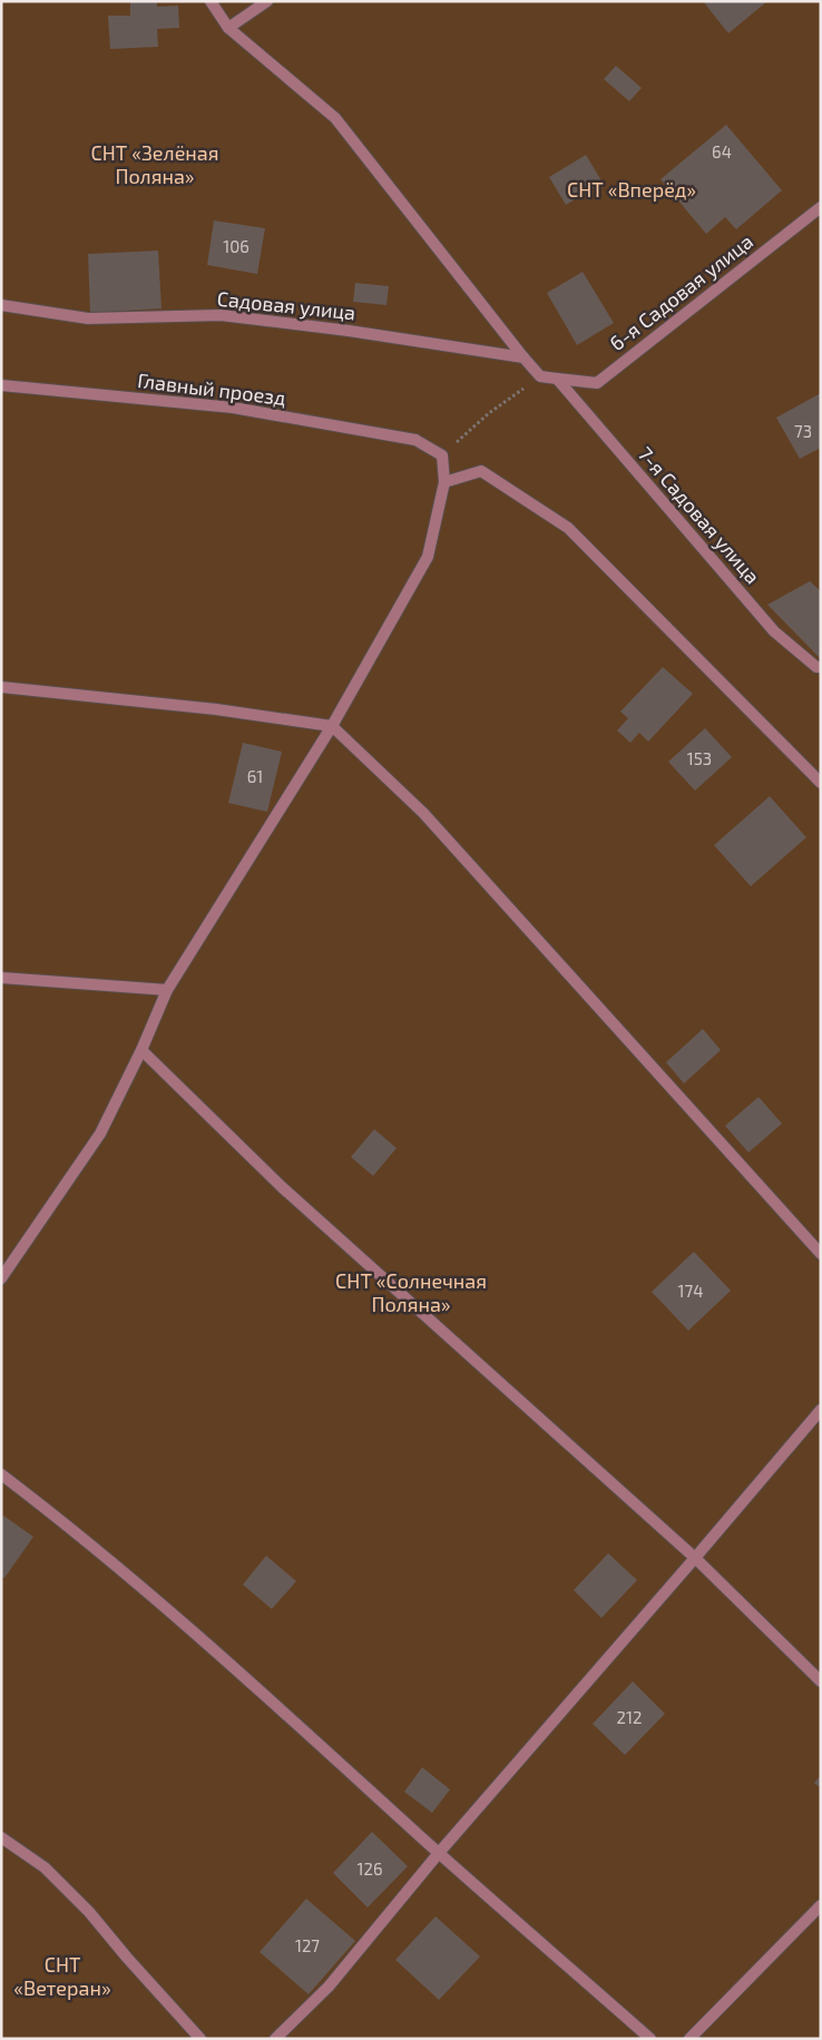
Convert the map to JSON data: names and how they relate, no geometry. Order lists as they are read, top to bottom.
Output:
{
  "streets": {
    "street": [
      "6-я Садовая улица",
      "Садовая улица",
      "Главный проезд",
      "7-я Садовая улица"
    ]
  },
  "crossings": [
    ["6-я Садовая улица", "7-я Садовая улица"]
  ],
  "parks": [
    "СНТ «Зелёная Поляна»",
    "СНТ «Вперёд»",
    "СНТ «Солнечная Поляна»",
    "СНТ «Ветеран»"
  ],
  "house_numbers": [
    "64",
    "106",
    "73",
    "153",
    "61",
    "174",
    "212",
    "126",
    "127"
  ]
}
